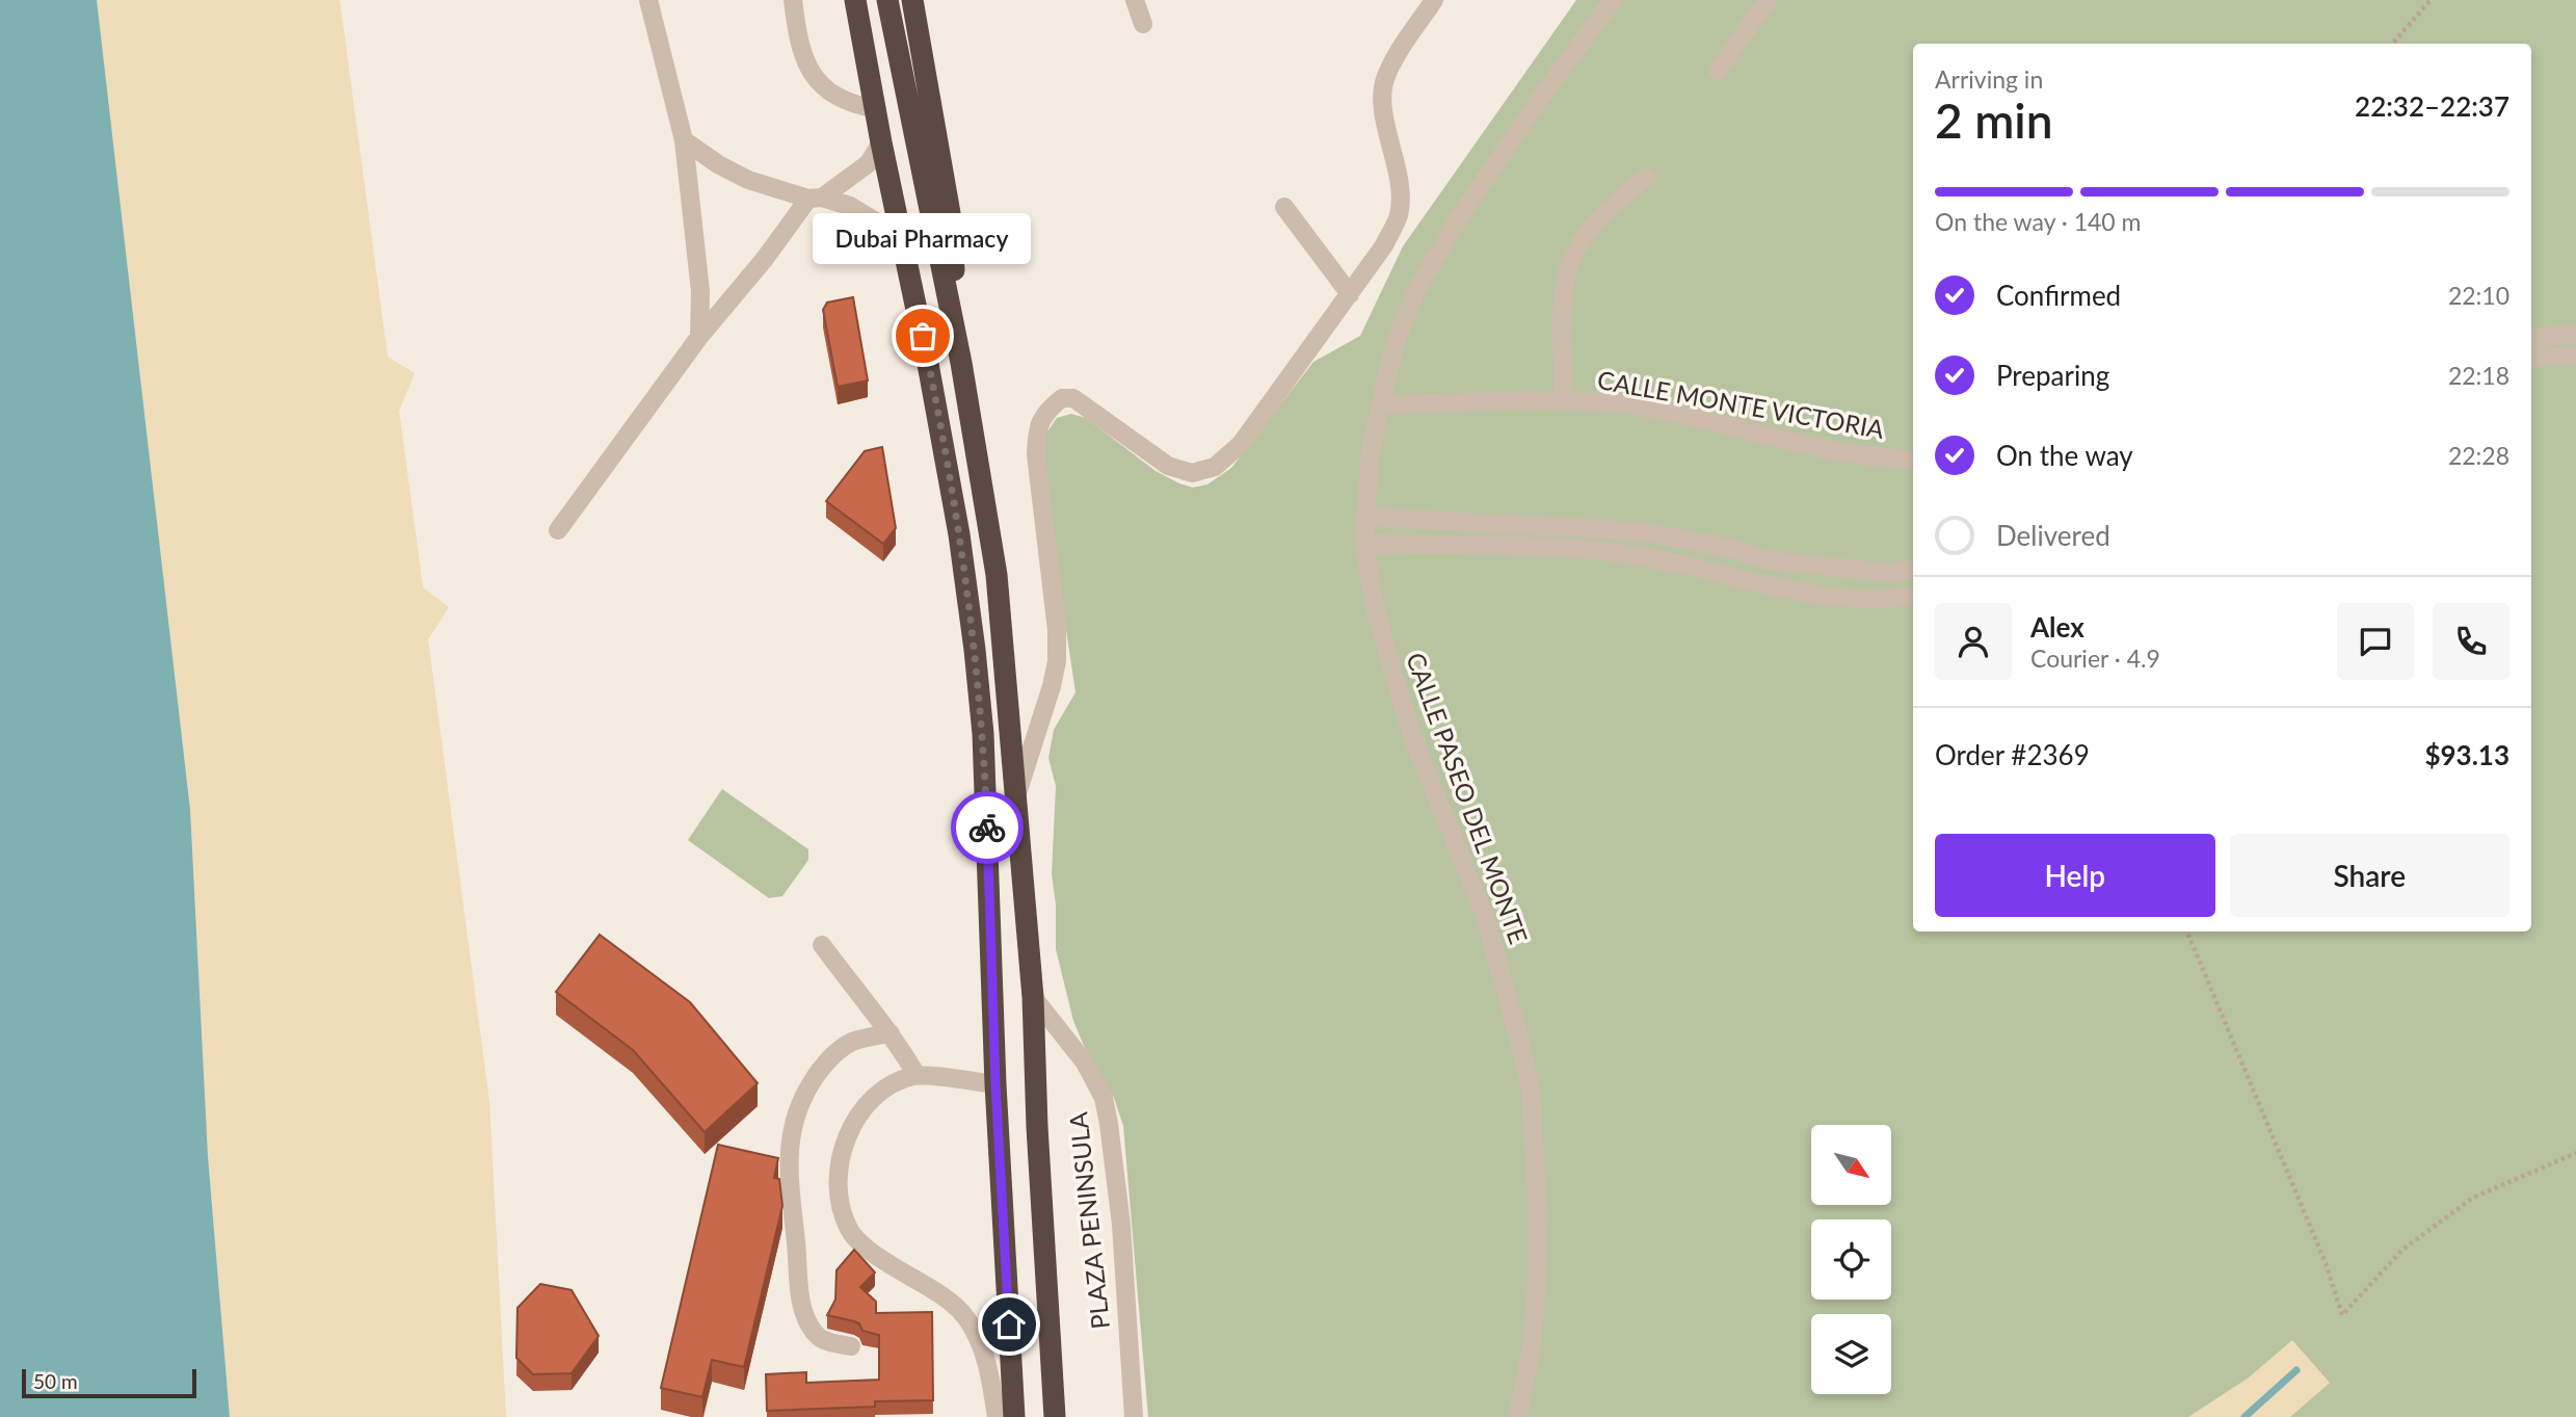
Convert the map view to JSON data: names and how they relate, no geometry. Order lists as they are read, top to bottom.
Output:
{
  "streets": {
    "street": ["CALLE MONTE VICTORIA", "CALLE PASEO DEL MONTE", "PLAZA PENINSULA"]
  },
  "crossings": [
    ["CALLE MONTE VICTORIA", "CALLE PASEO DEL MONTE"]
  ],
  "places": ["Dubai Pharmacy"],
  "scale_bar": "50 m",
  "north": "bottom right",
  "page": {
    "heading": ["2 min", "Arriving in", "22:32–22:37"],
    "panel": [
      "Alex",
      "Courier · 4.9",
      "Order #2369",
      "$93.13"
    ],
    "bar": "On the way · 140 m",
    "bubble": "Dubai Pharmacy",
    "list": [
      ["Confirmed", "22:10"],
      ["Preparing", "22:18"],
      ["On the way", "22:28"],
      "Delivered"
    ],
    "buttons": ["Help", "Share"],
    "scale": "50 m"
  }
}
